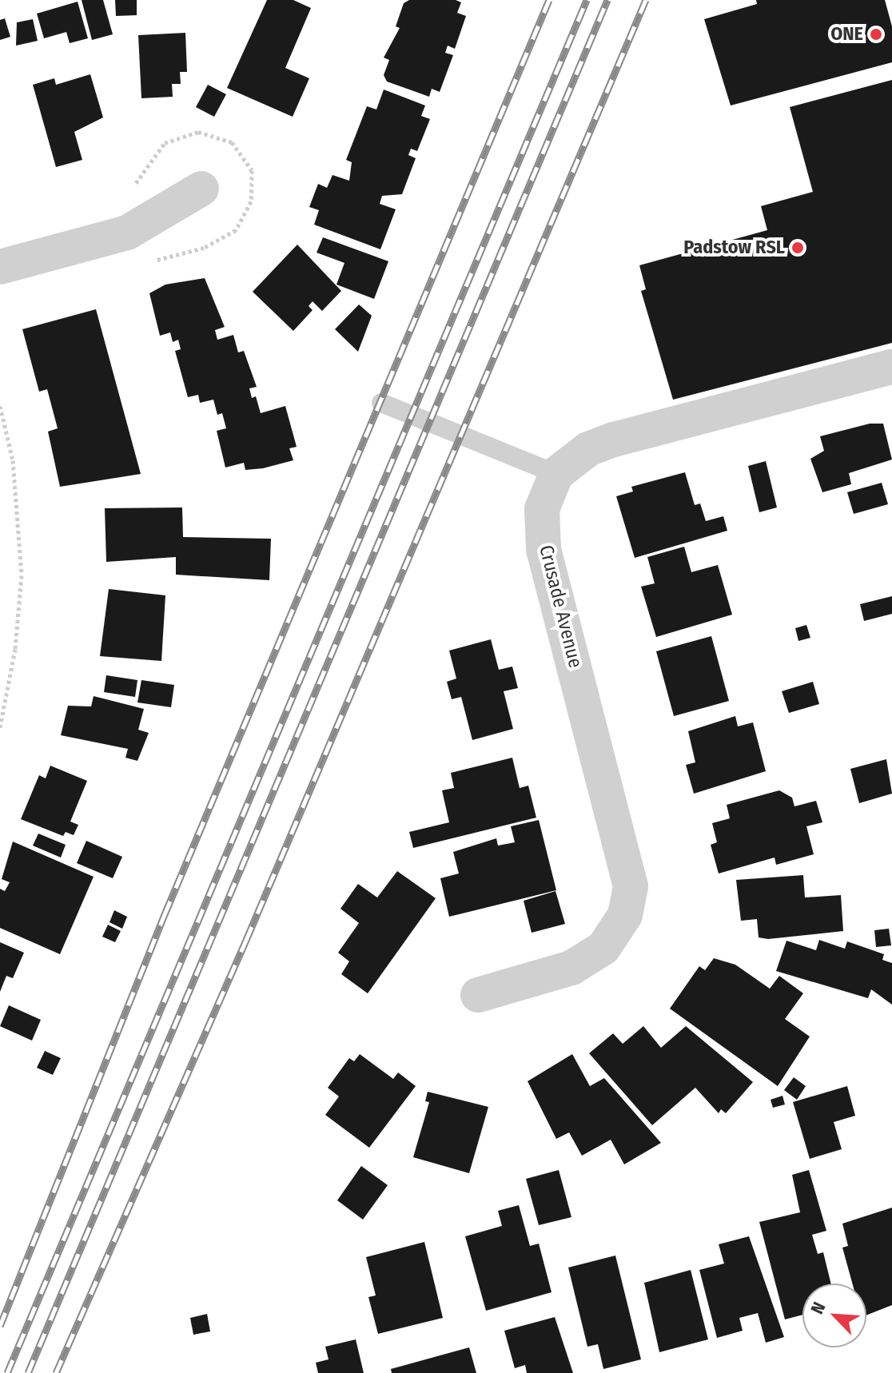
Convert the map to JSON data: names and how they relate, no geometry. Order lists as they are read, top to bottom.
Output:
{
  "streets": {
    "street": ["Crusade Avenue"]
  },
  "places": ["ONE", "Padstow RSL"],
  "north": "top left"
}
